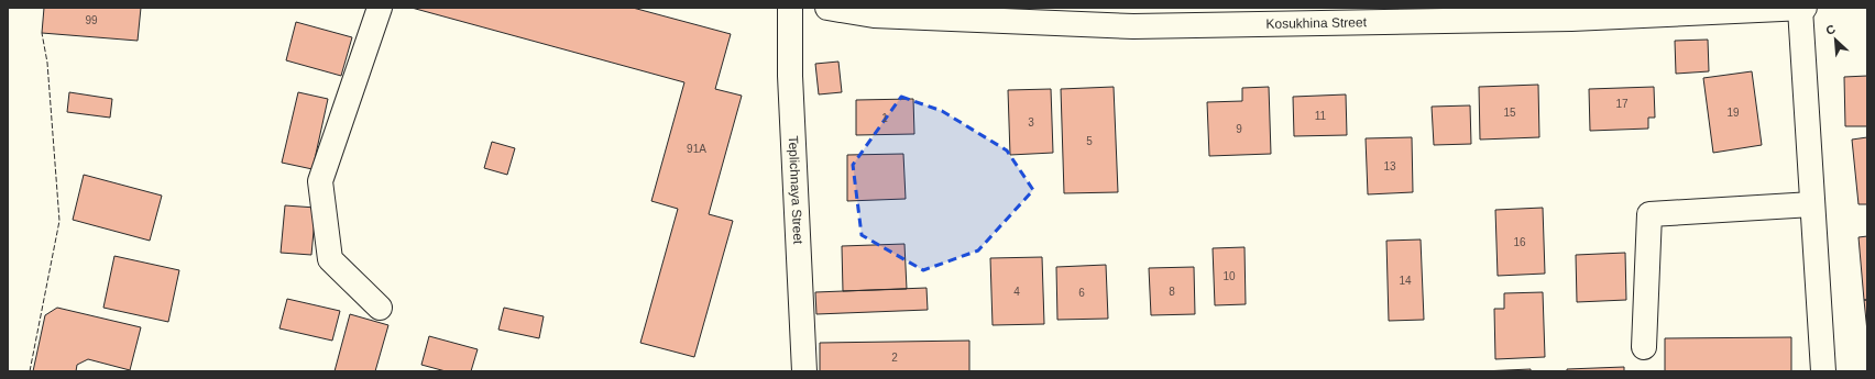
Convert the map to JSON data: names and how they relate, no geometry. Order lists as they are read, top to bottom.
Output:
{
  "streets": {
    "street": ["Kosukhina Street", "Teplichnaya Street"]
  },
  "house_numbers": [
    "99",
    "17",
    "15",
    "19",
    "11",
    "1",
    "3",
    "9",
    "5",
    "91А",
    "13",
    "16",
    "10",
    "14",
    "4",
    "8",
    "6",
    "2"
  ],
  "north": "top left"
}
